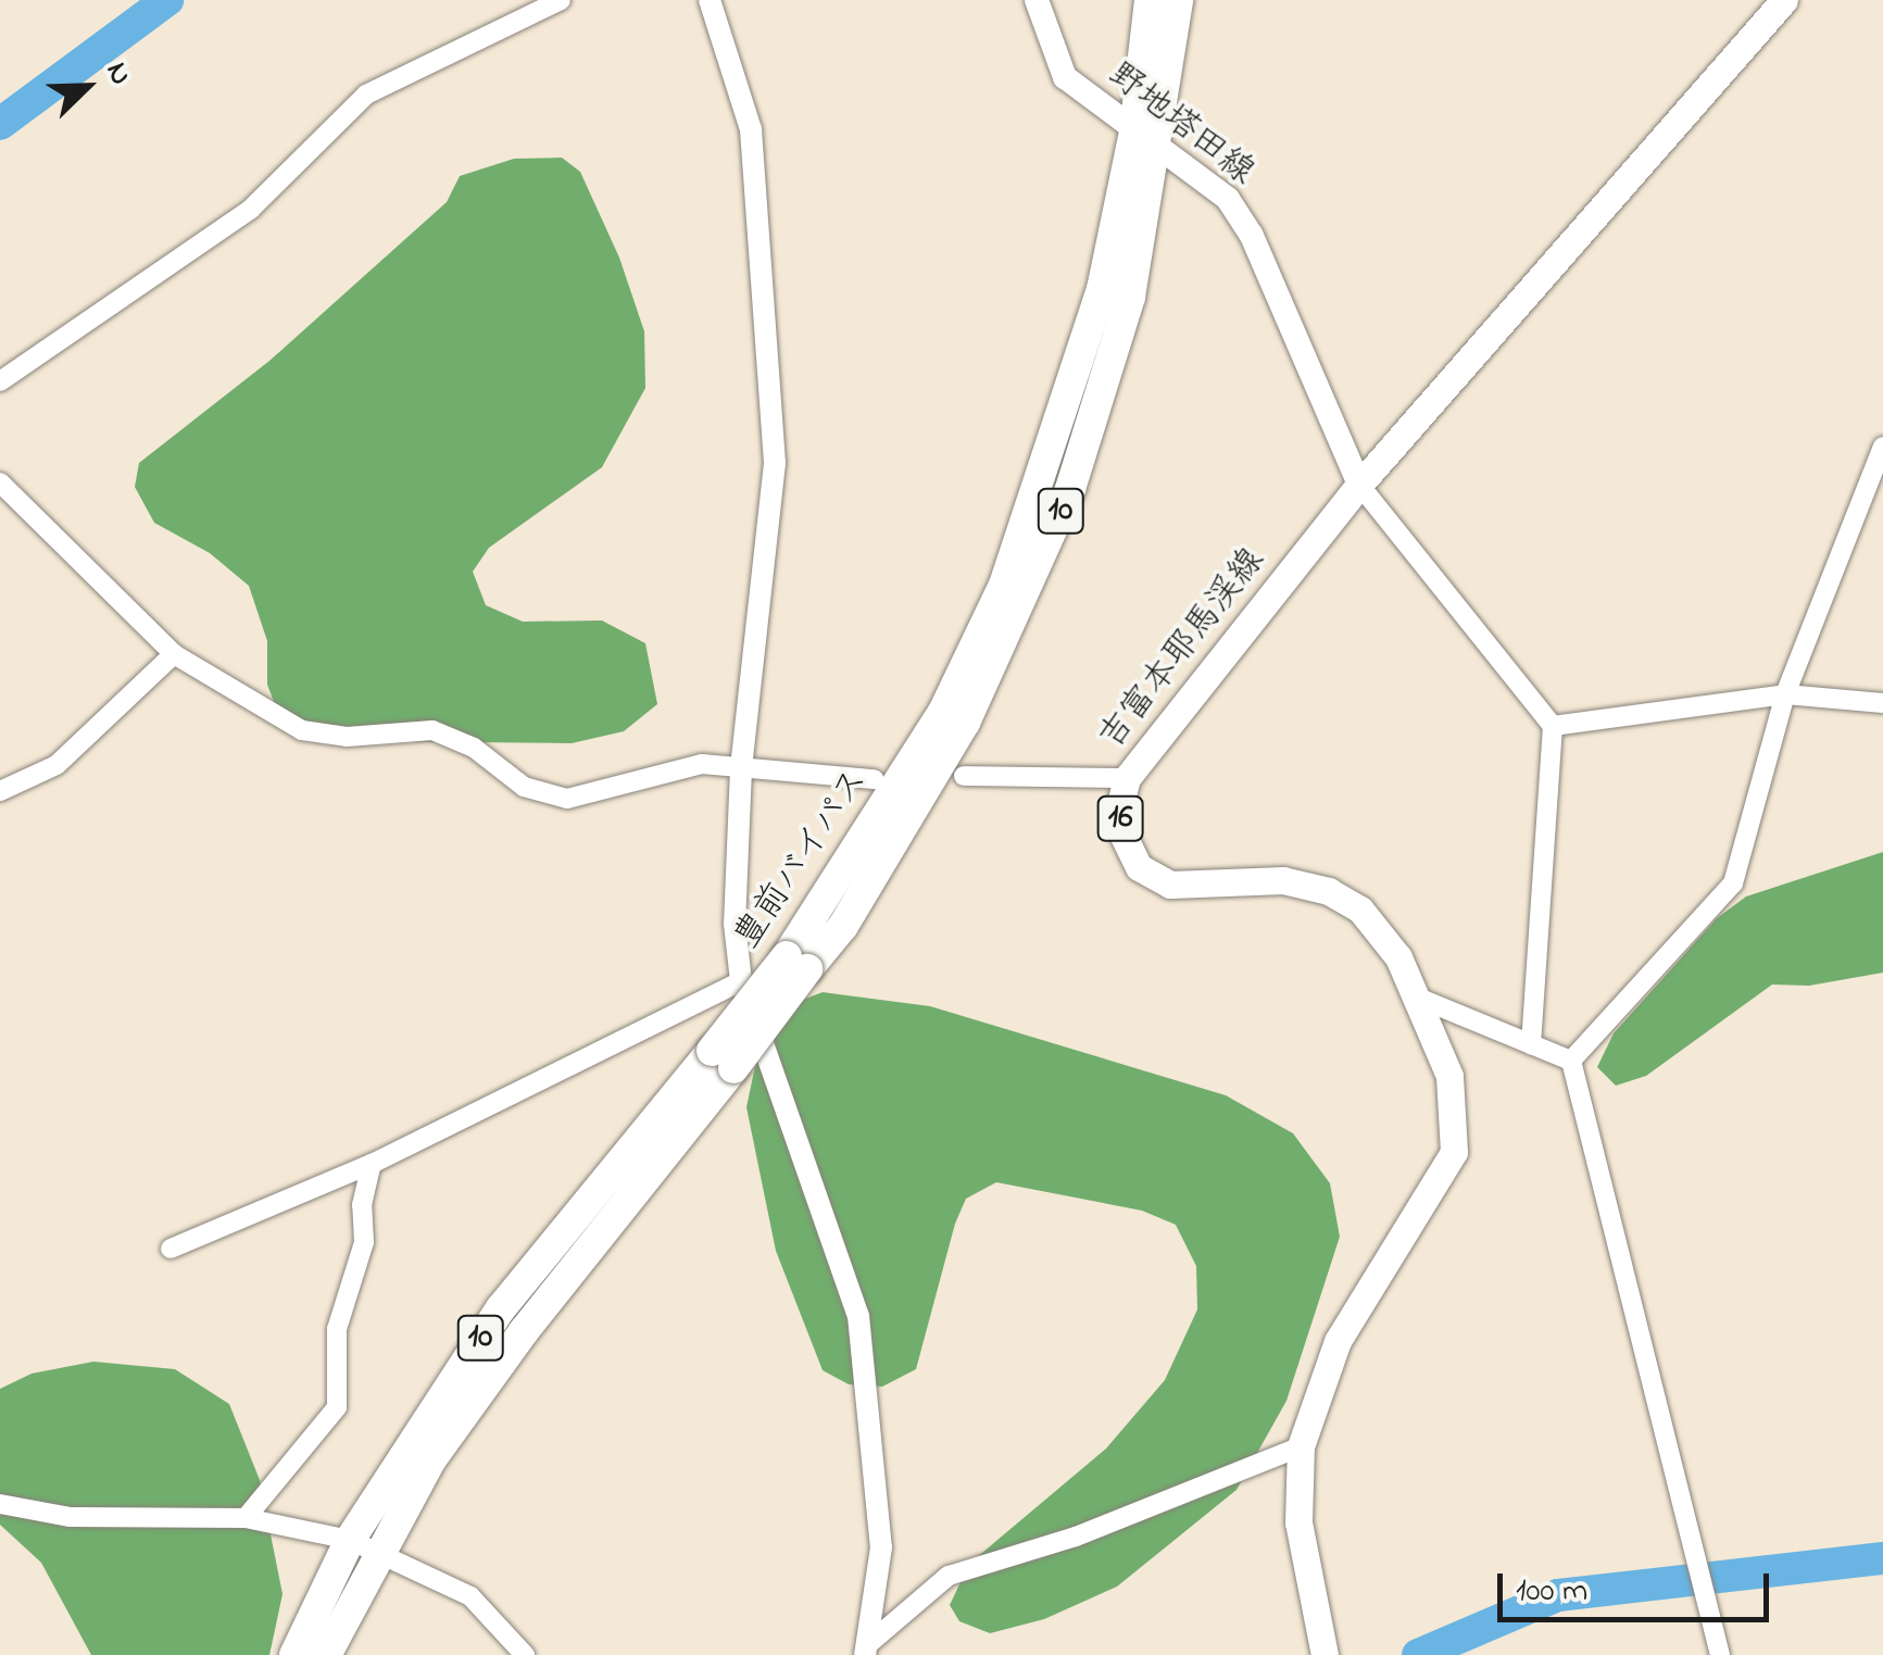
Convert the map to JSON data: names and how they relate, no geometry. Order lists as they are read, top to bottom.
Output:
{
  "streets": {
    "highway": ["10", "豊前バイパス"],
    "main road": ["野地塔田線", "吉富本耶馬渓線", "16"]
  },
  "crossings": [
    ["野地塔田線", "吉富本耶馬渓線"],
    ["野地塔田線", "豊前バイパス"]
  ],
  "scale_bar": "100 m",
  "north": "top right"
}
